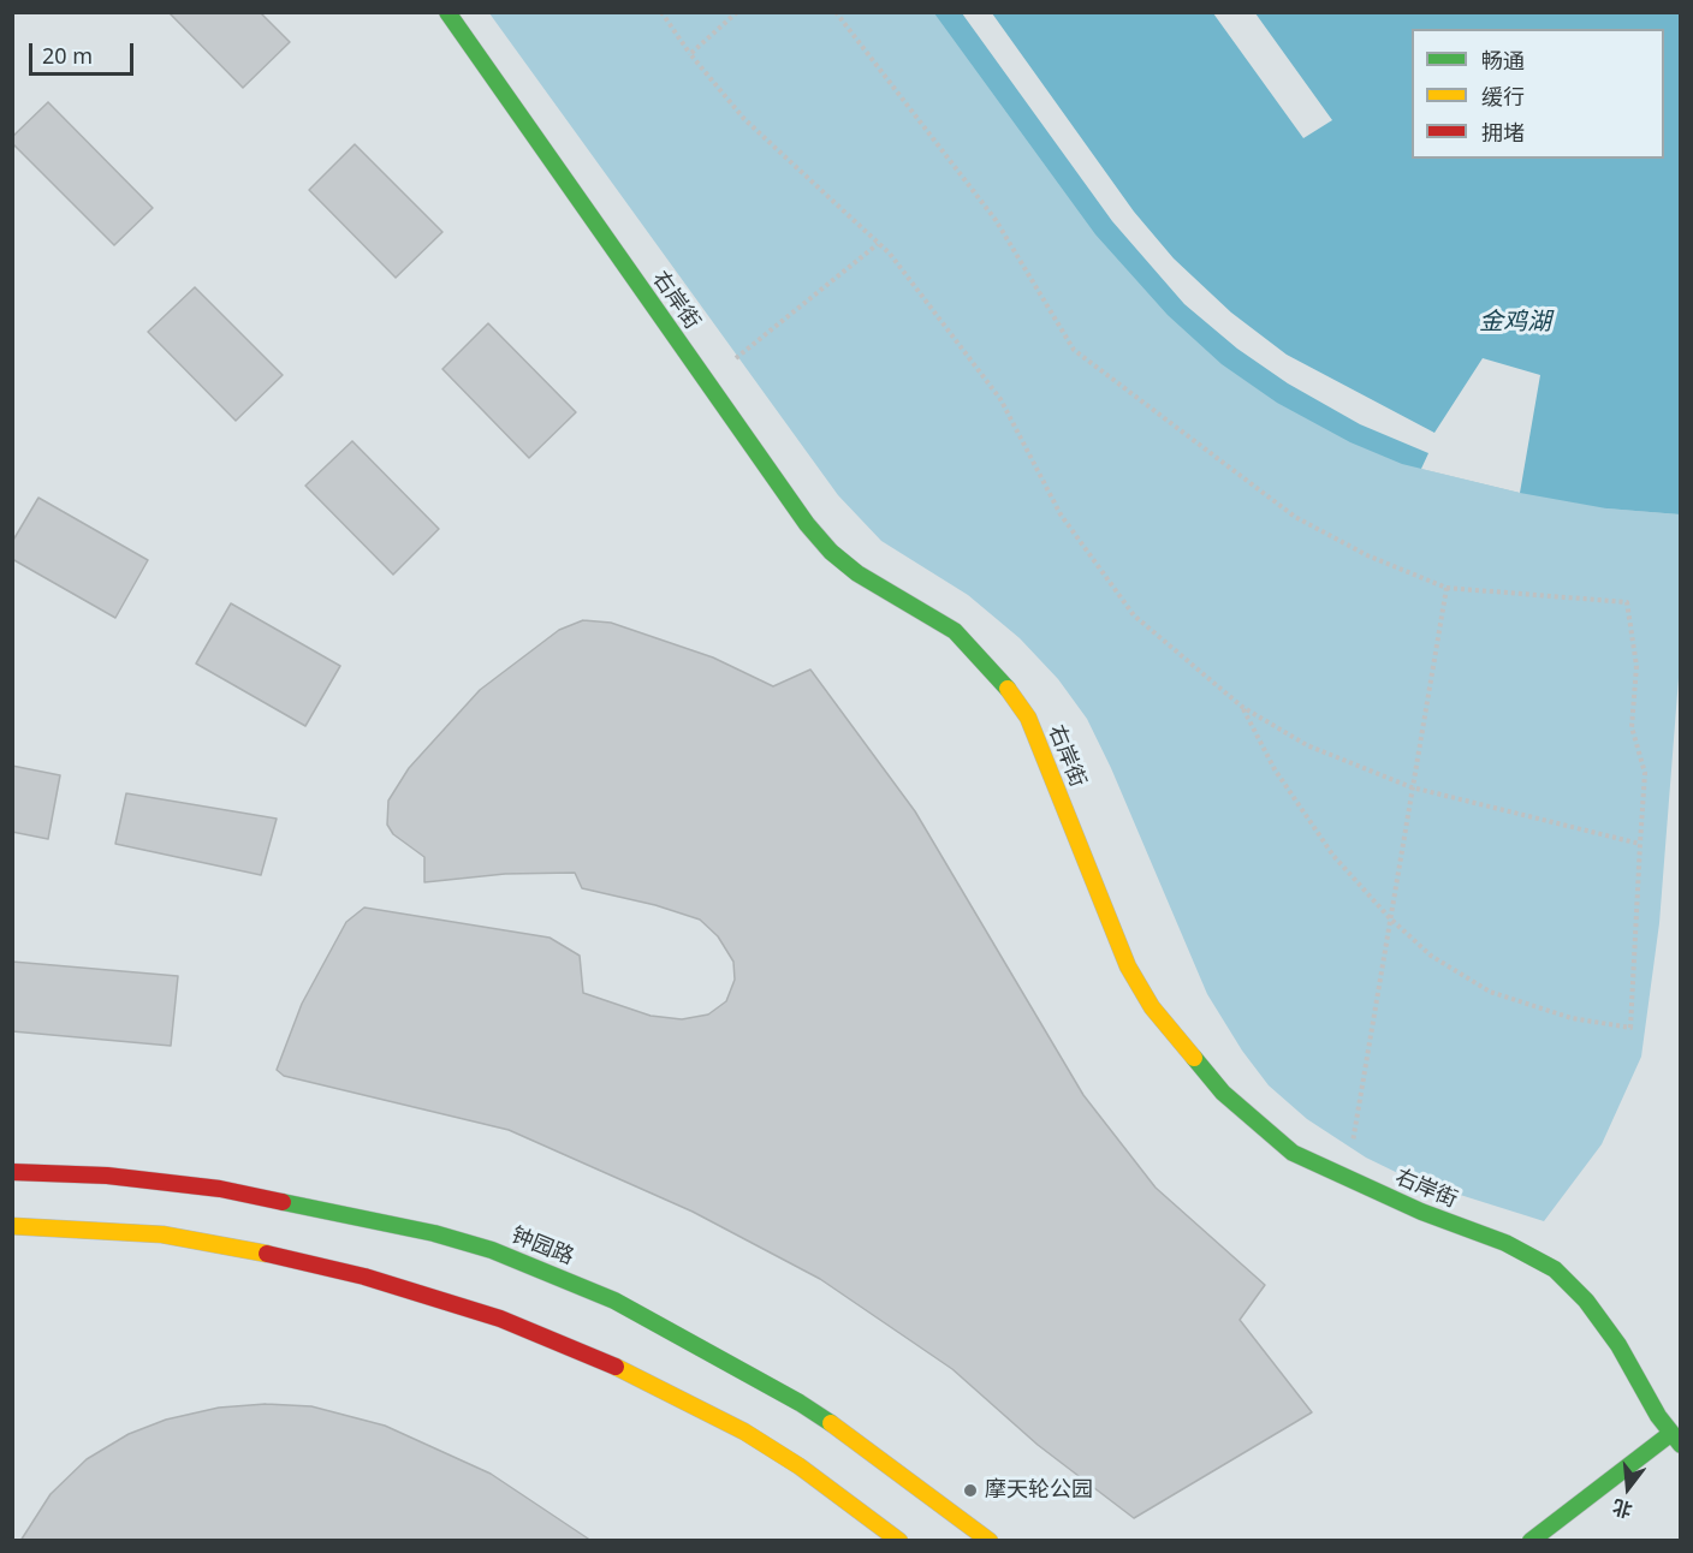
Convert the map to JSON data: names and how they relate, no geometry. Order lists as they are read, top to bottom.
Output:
{
  "streets": {
    "street": ["右岸街", "钟园路"]
  },
  "water": ["金鸡湖"],
  "places": ["摩天轮公园"],
  "legend": ["畅通", "缓行", "拥堵"],
  "scale_bar": "20 m",
  "north": "bottom"
}
